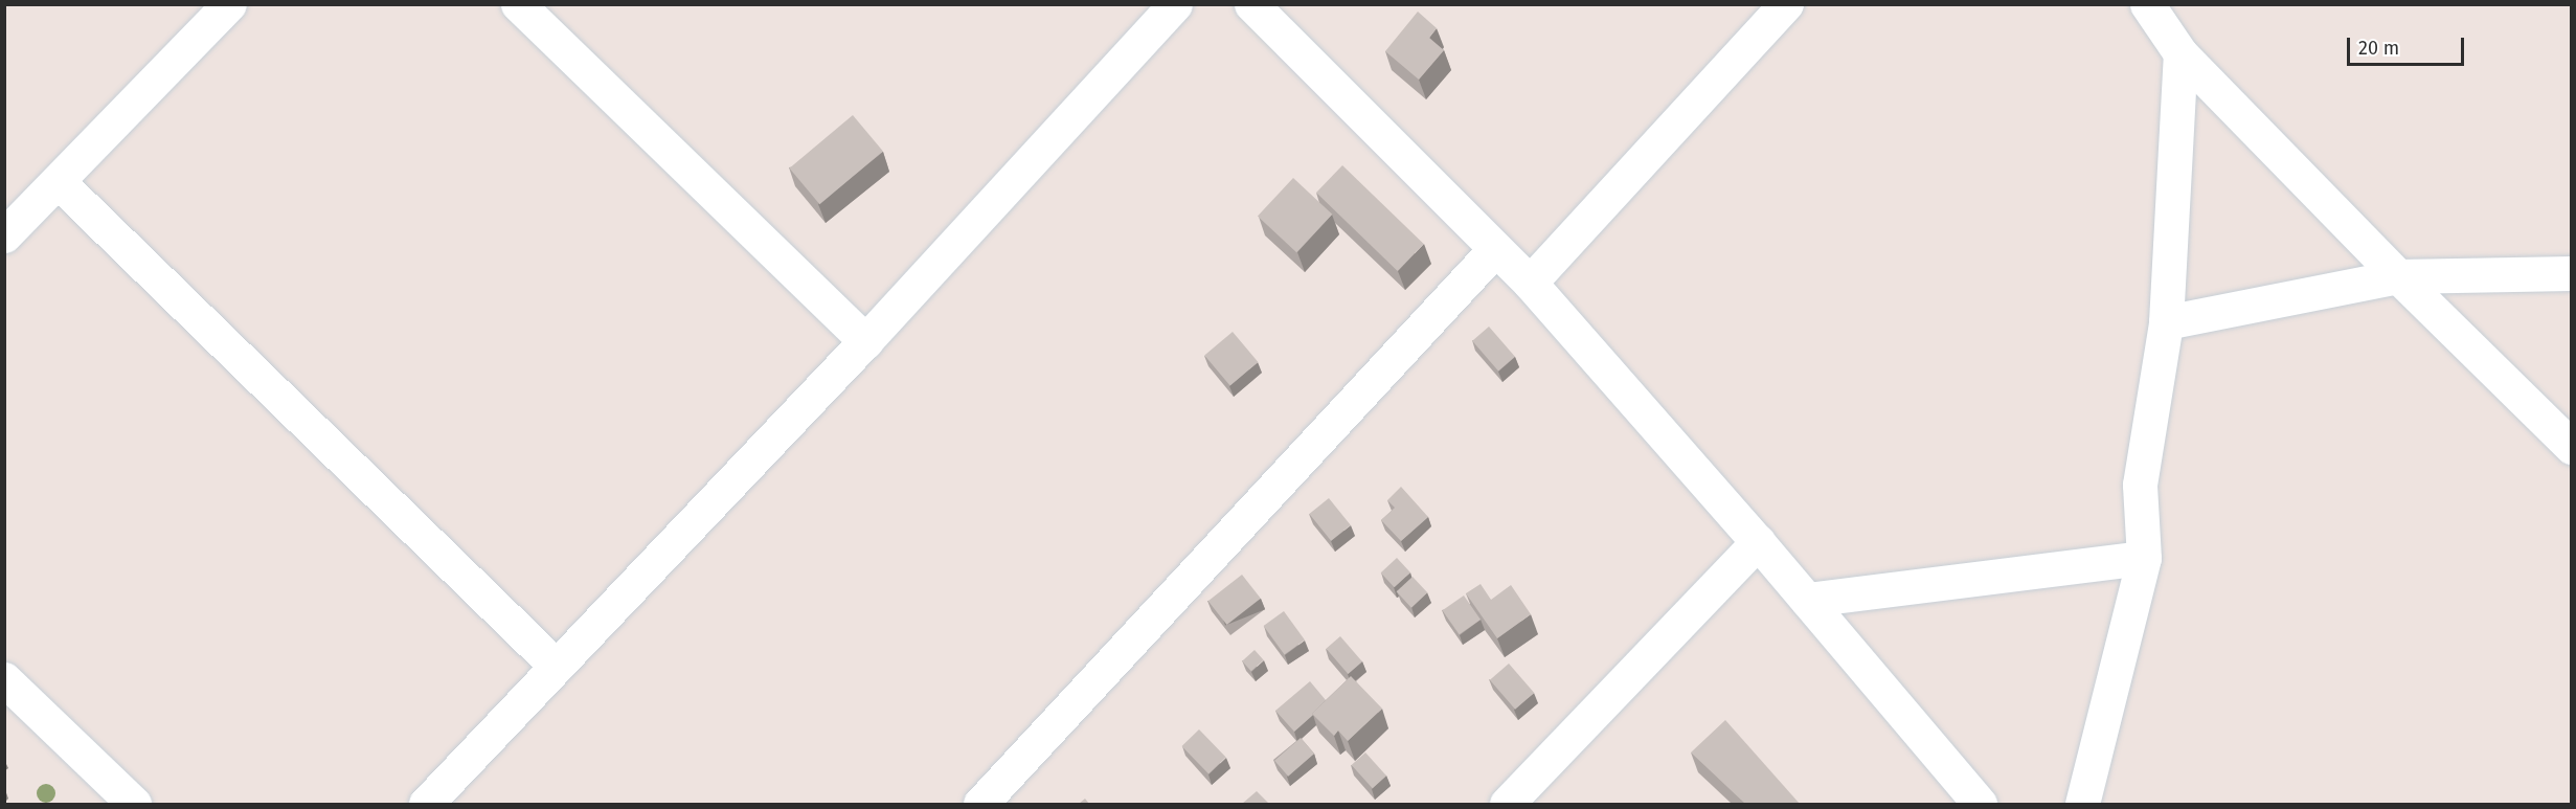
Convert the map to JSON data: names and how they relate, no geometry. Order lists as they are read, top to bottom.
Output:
{
  "scale_bar": "20 m"
}
